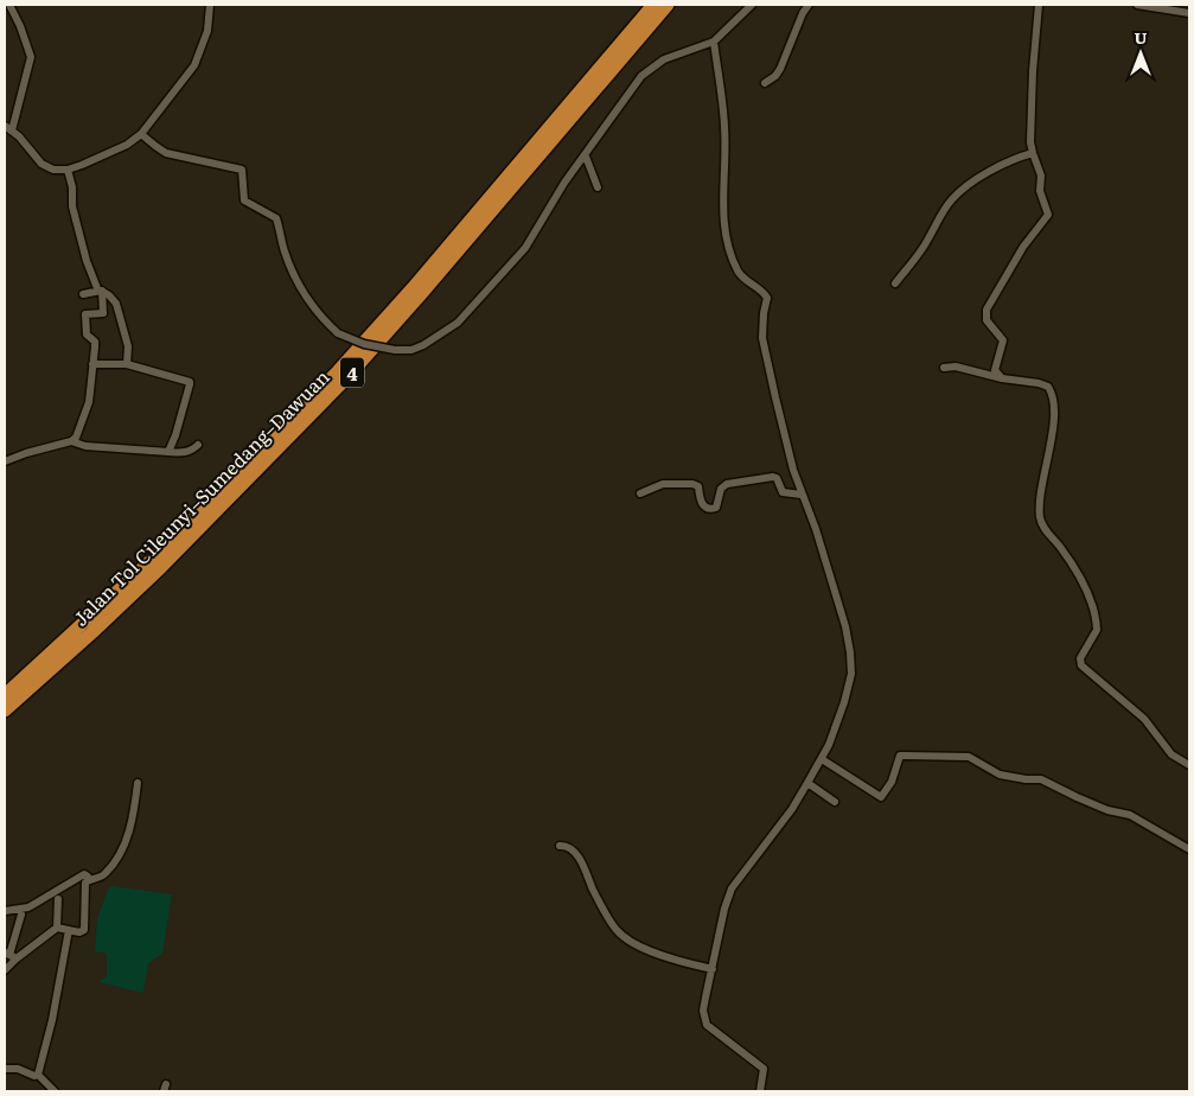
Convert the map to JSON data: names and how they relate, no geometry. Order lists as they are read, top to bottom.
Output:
{
  "streets": {
    "highway": ["4", "Jalan Tol Cileunyi–Sumedang–Dawuan"]
  },
  "north": "top"
}
